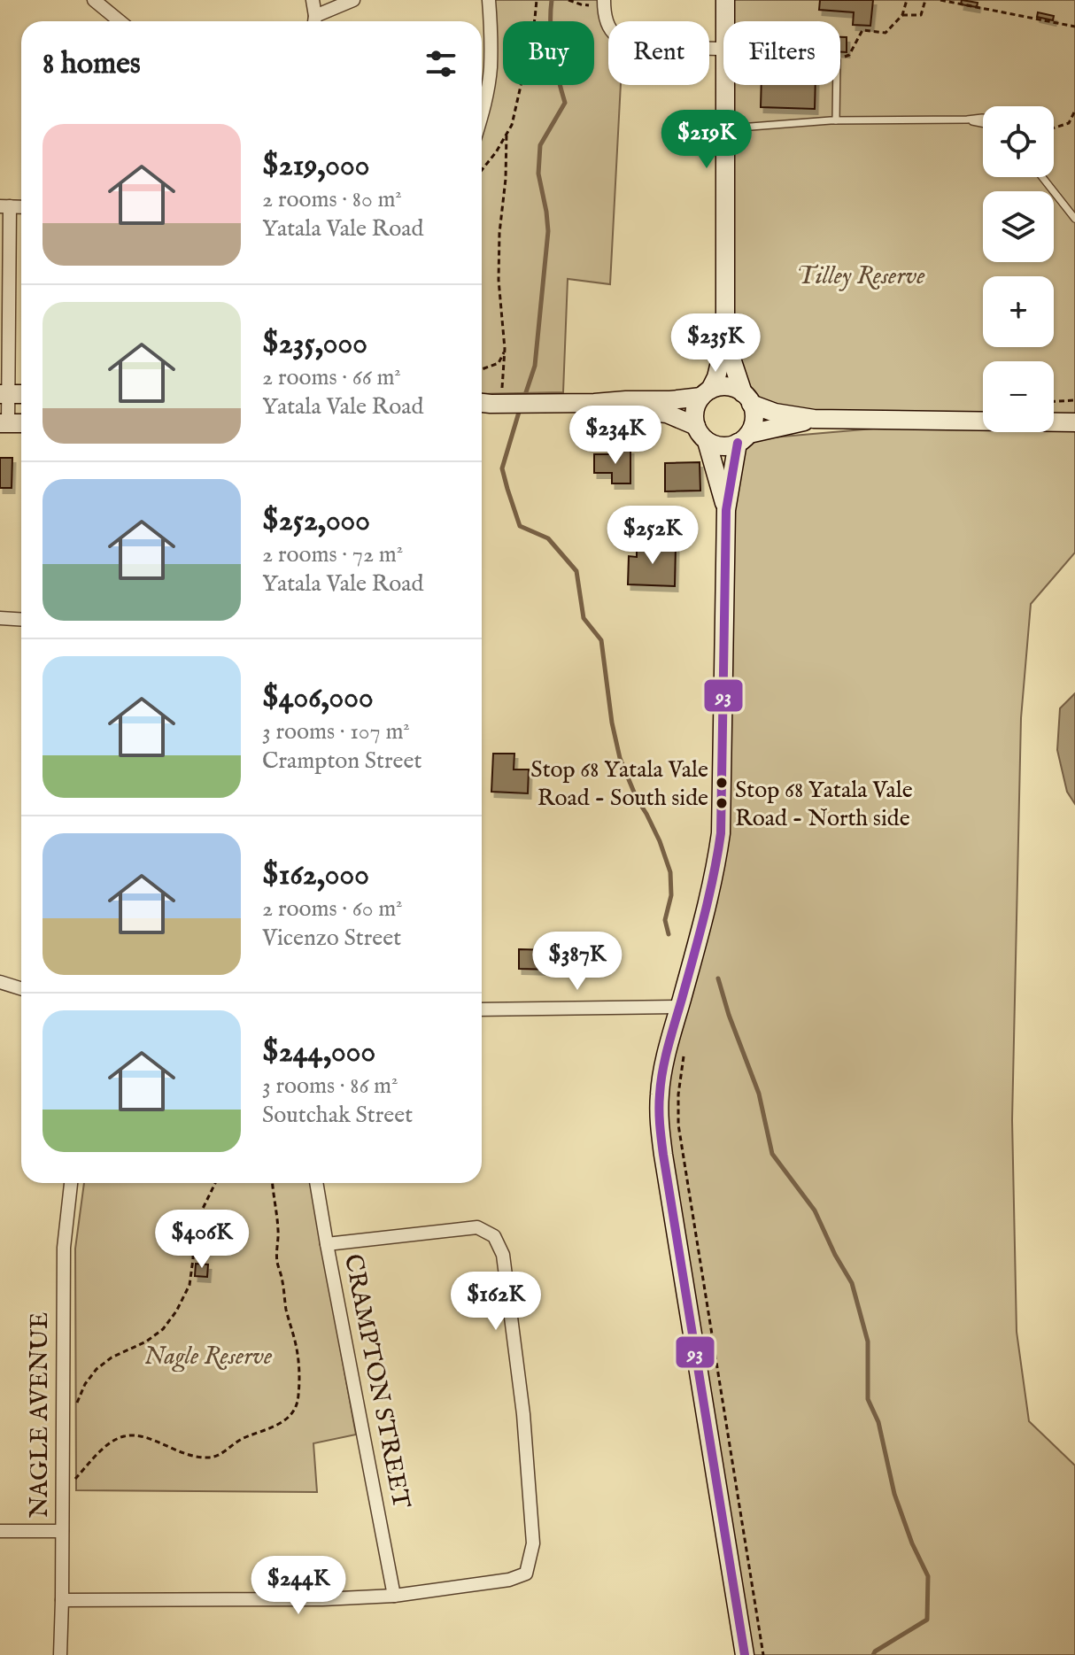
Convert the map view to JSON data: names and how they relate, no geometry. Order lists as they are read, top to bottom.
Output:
{
  "streets": {
    "street": ["CRAMPTON STREET", "NAGLE AVENUE"]
  },
  "parks": ["Tilley Reserve", "Nagle Reserve"],
  "places": ["Stop 68 Yatala Vale Road - South side", "Stop 68 Yatala Vale Road - North side"],
  "lines": ["transit line 93"],
  "page": {
    "chip": ["Buy", "Rent", "Filters"],
    "heading": "8 homes",
    "map_buttons": ["+", "−"],
    "list": [
      {
        "name": "$219,000",
        "note": "2 rooms · 80 m² · Yatala Vale Road"
      },
      {
        "name": "$235,000",
        "note": "2 rooms · 66 m² · Yatala Vale Road"
      },
      {
        "name": "$252,000",
        "note": "2 rooms · 72 m² · Yatala Vale Road"
      },
      {
        "name": "$406,000",
        "note": "3 rooms · 107 m² · Crampton Street"
      },
      {
        "name": "$162,000",
        "note": "2 rooms · 60 m² · Vicenzo Street"
      },
      {
        "name": "$244,000",
        "note": "3 rooms · 86 m² · Soutchak Street"
      }
    ],
    "price": [
      "$219K",
      "$235K",
      "$234K",
      "$252K",
      "$387K",
      "$406K",
      "$162K",
      "$244K"
    ]
  }
}
